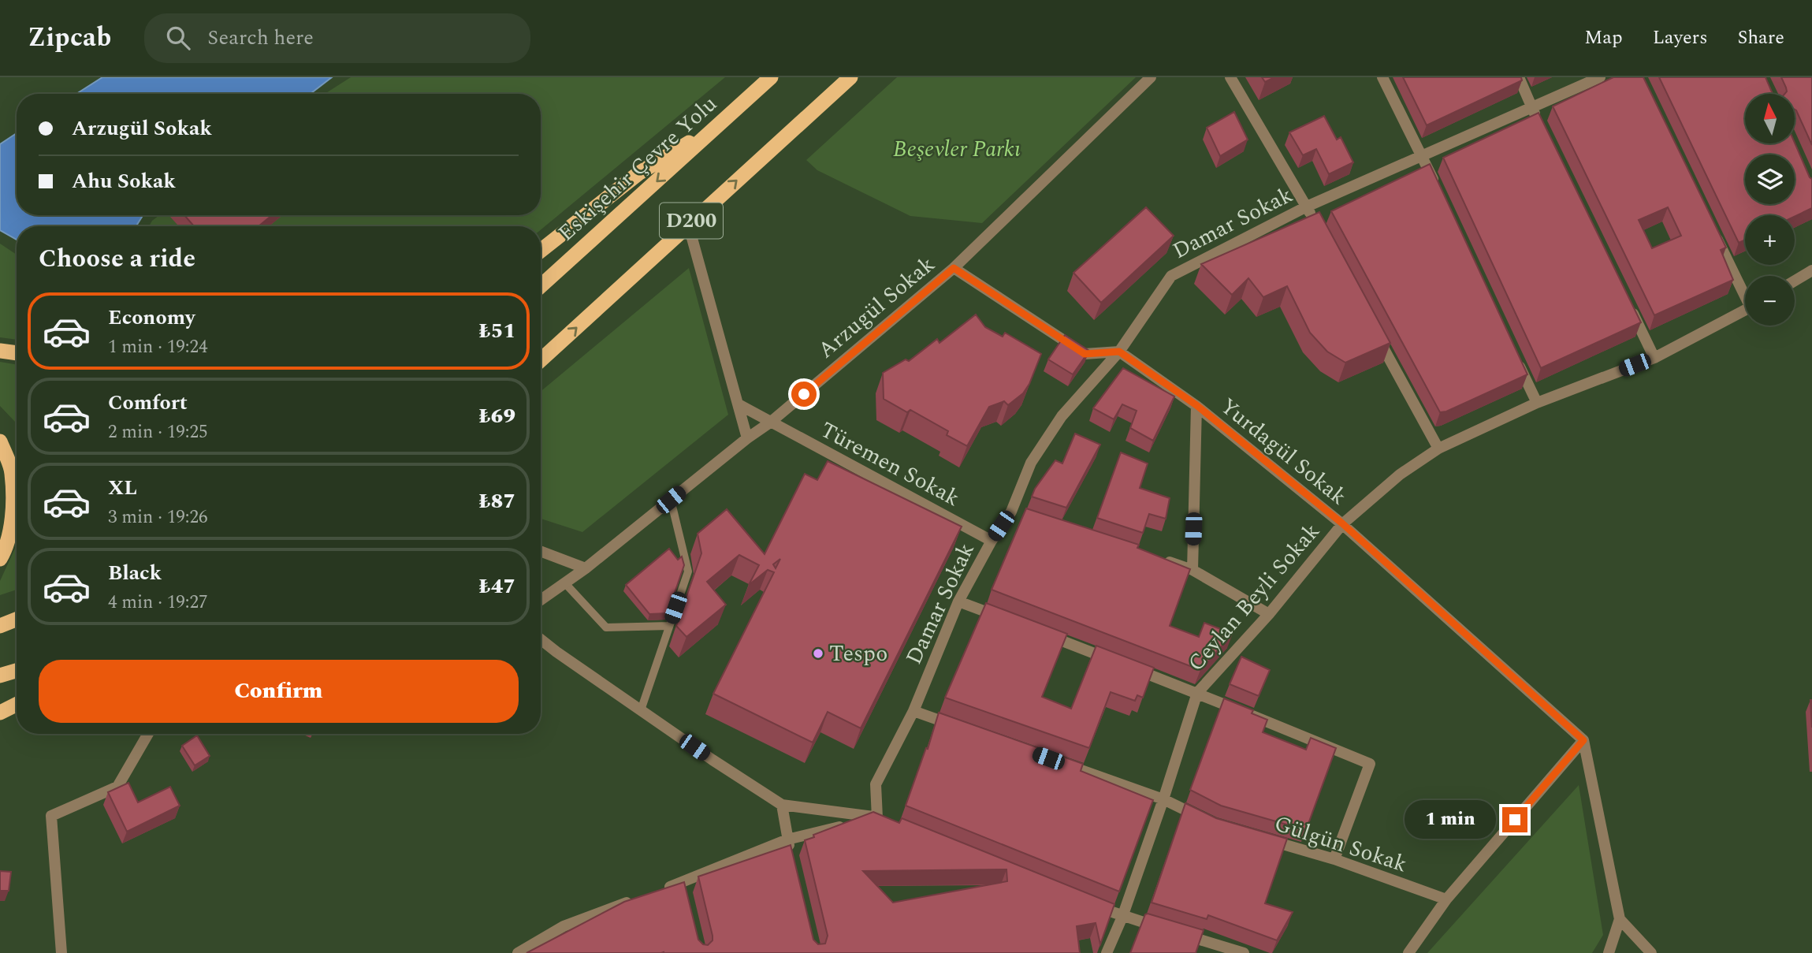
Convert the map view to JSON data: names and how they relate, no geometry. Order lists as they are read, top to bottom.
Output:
{
  "streets": {
    "highway": ["Eskişehir Çevre Yolu", "D200"],
    "street": [
      "Damar Sokak",
      "Arzugül Sokak",
      "Yurdagül Sokak",
      "Türemen Sokak",
      "Ceylan Beyli Sokak",
      "Gülgün Sokak"
    ]
  },
  "crossings": [
    ["Damar Sokak", "Yurdagül Sokak"],
    ["Damar Sokak", "Türemen Sokak"],
    ["Arzugül Sokak", "Türemen Sokak"],
    ["Yurdagül Sokak", "Ceylan Beyli Sokak"]
  ],
  "parks": ["Beşevler Parkı"],
  "places": ["Tespo"],
  "north": "top",
  "page": {
    "header": "Zipcab",
    "search": "Search here",
    "nav": ["Map", "Layers", "Share"],
    "map_buttons": ["+", "−"],
    "banner": ["Arzugül Sokak", "Ahu Sokak"],
    "heading": "Choose a ride",
    "list": [
      {
        "name": "Economy",
        "note": "1 min · 19:24",
        "value": "₺51"
      },
      {
        "name": "Comfort",
        "note": "2 min · 19:25",
        "value": "₺69"
      },
      {
        "name": "XL",
        "note": "3 min · 19:26",
        "value": "₺87"
      },
      {
        "name": "Black",
        "note": "4 min · 19:27",
        "value": "₺47"
      }
    ],
    "buttons": "Confirm",
    "bubble": "1 min"
  }
}
